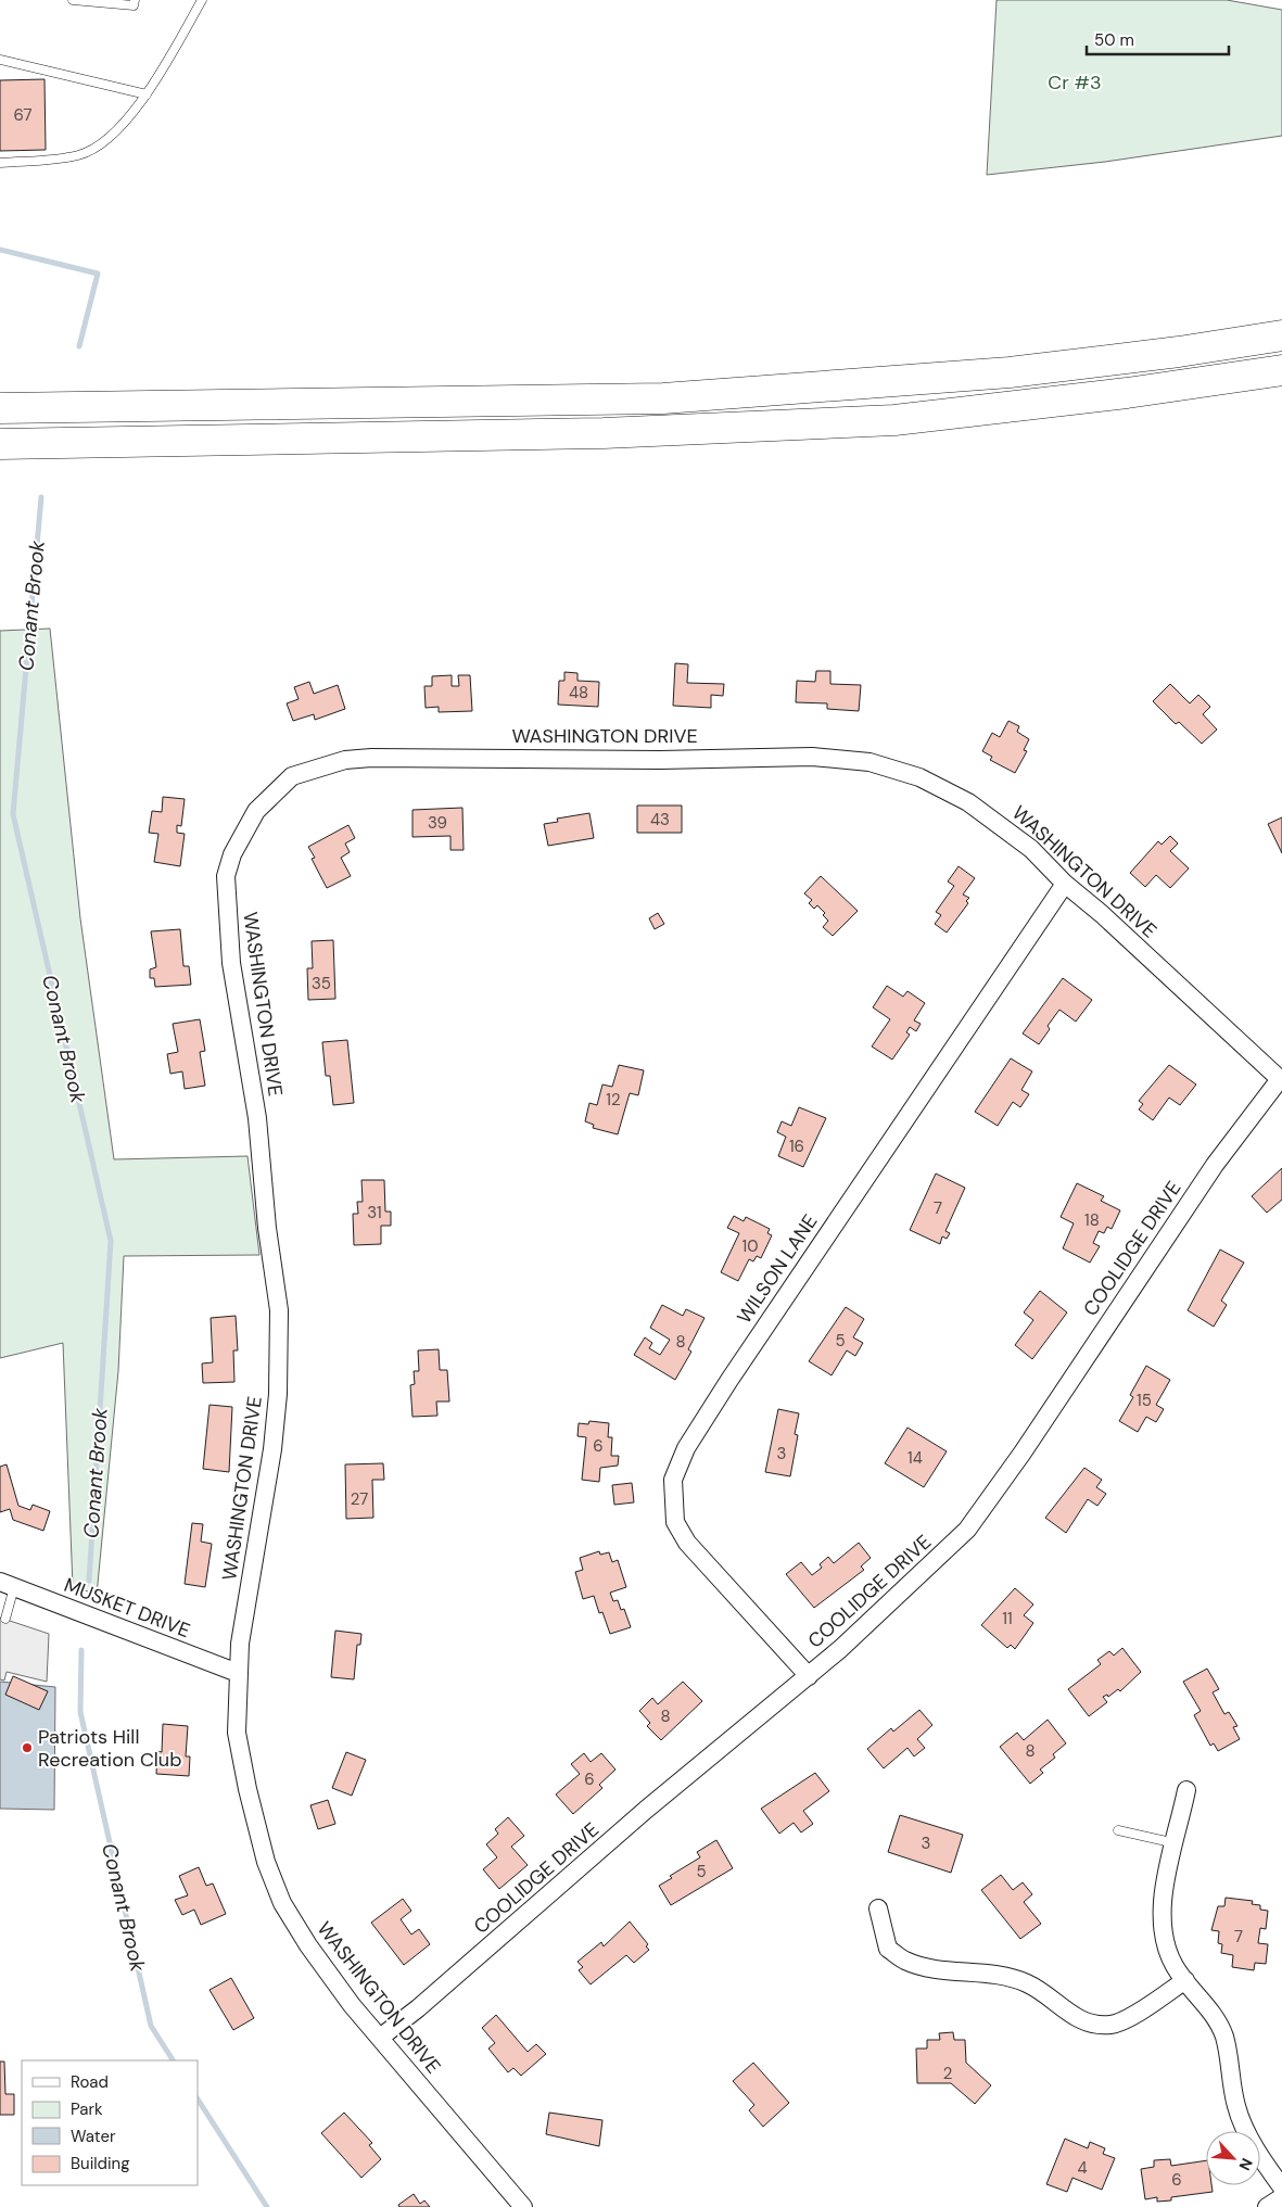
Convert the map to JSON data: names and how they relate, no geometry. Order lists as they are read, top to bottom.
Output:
{
  "streets": {
    "street": [
      "WASHINGTON DRIVE",
      "COOLIDGE DRIVE",
      "WILSON LANE",
      "MUSKET DRIVE"
    ]
  },
  "crossings": [
    ["WASHINGTON DRIVE", "COOLIDGE DRIVE"],
    ["WASHINGTON DRIVE", "WILSON LANE"],
    ["WASHINGTON DRIVE", "MUSKET DRIVE"],
    ["COOLIDGE DRIVE", "WILSON LANE"]
  ],
  "water": ["Conant Brook"],
  "parks": ["Cr #3"],
  "places": ["Patriots Hill Recreation Club"],
  "house_numbers": [
    "67",
    "48",
    "43",
    "39",
    "35",
    "12",
    "16",
    "7",
    "31",
    "18",
    "10",
    "5",
    "8",
    "15",
    "6",
    "3",
    "14",
    "27",
    "11",
    "8",
    "8",
    "6",
    "3",
    "5",
    "7",
    "2",
    "4",
    "6"
  ],
  "legend": [
    "Road",
    "Park",
    "Water",
    "Building"
  ],
  "scale_bar": "50 m",
  "north": "bottom right"
}
